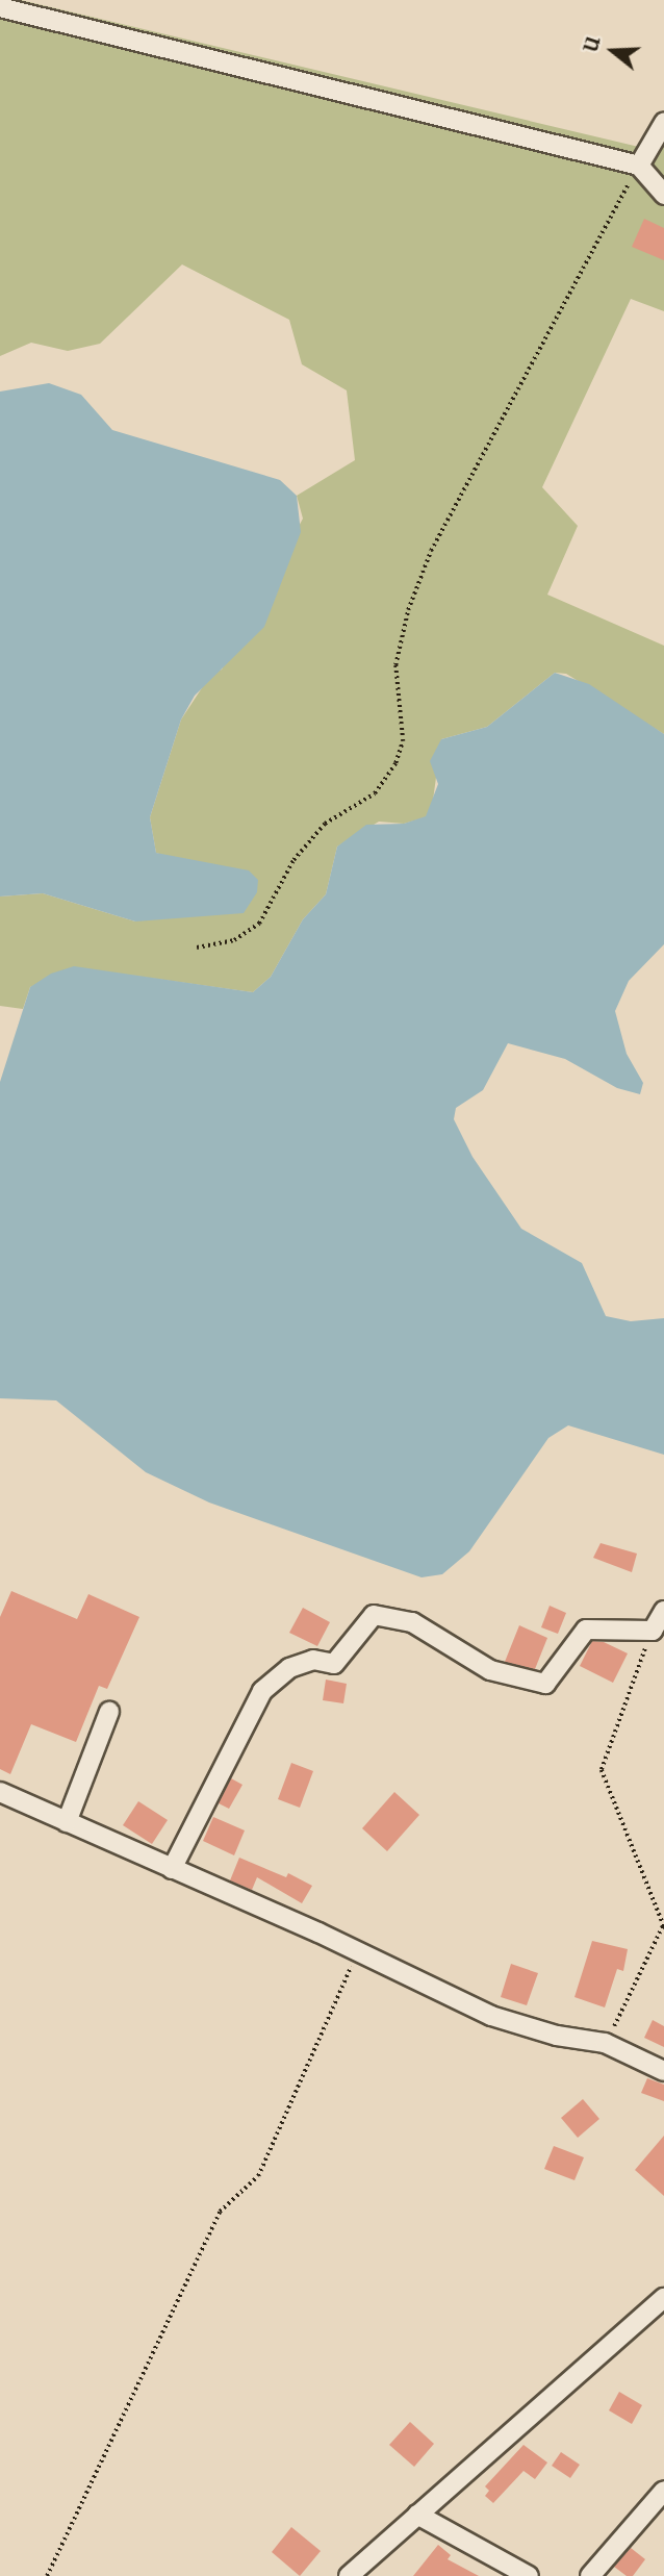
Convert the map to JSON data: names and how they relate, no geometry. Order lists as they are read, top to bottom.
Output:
{
  "north": "left"
}
